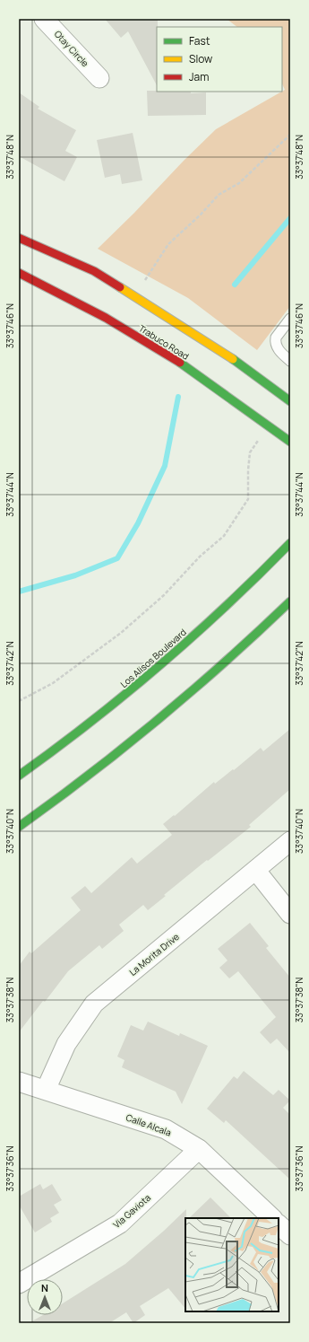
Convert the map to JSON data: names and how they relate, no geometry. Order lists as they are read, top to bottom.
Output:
{
  "streets": {
    "main road": ["Trabuco Road", "Los Alisos Boulevard"],
    "street": [
      "Otay Circle",
      "La Morita Drive",
      "Calle Alcala",
      "Via Gaviota"
    ]
  },
  "crossings": [
    ["La Morita Drive", "Calle Alcala"],
    ["Calle Alcala", "Via Gaviota"]
  ],
  "legend": ["Fast", "Slow", "Jam"],
  "north": "top",
  "coordinates": [
    "33°37'48\"N",
    "33°37'46\"N",
    "33°37'44\"N",
    "33°37'42\"N",
    "33°37'40\"N",
    "33°37'38\"N",
    "33°37'36\"N"
  ]
}
